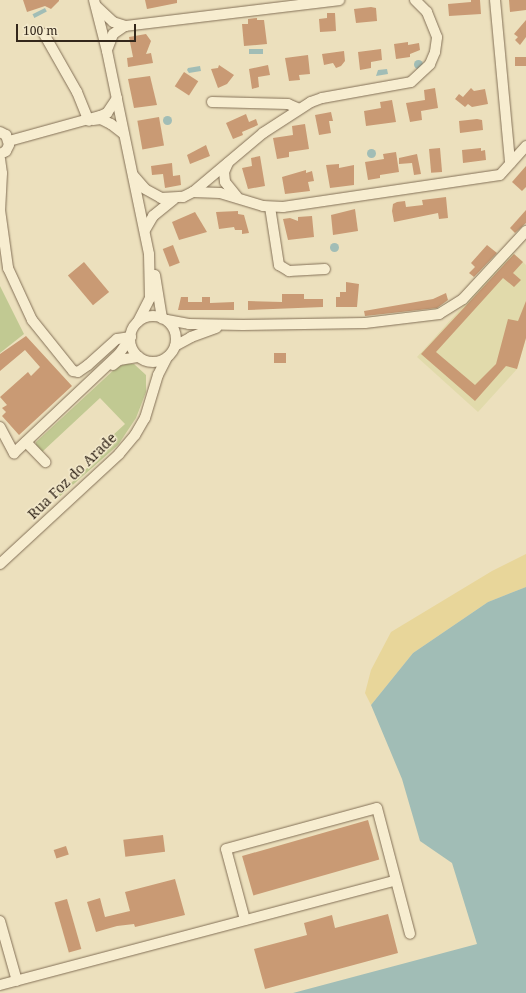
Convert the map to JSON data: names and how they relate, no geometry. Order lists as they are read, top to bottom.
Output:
{
  "streets": {
    "street": ["Rua Foz do Arade"]
  },
  "scale_bar": "100 m"
}
